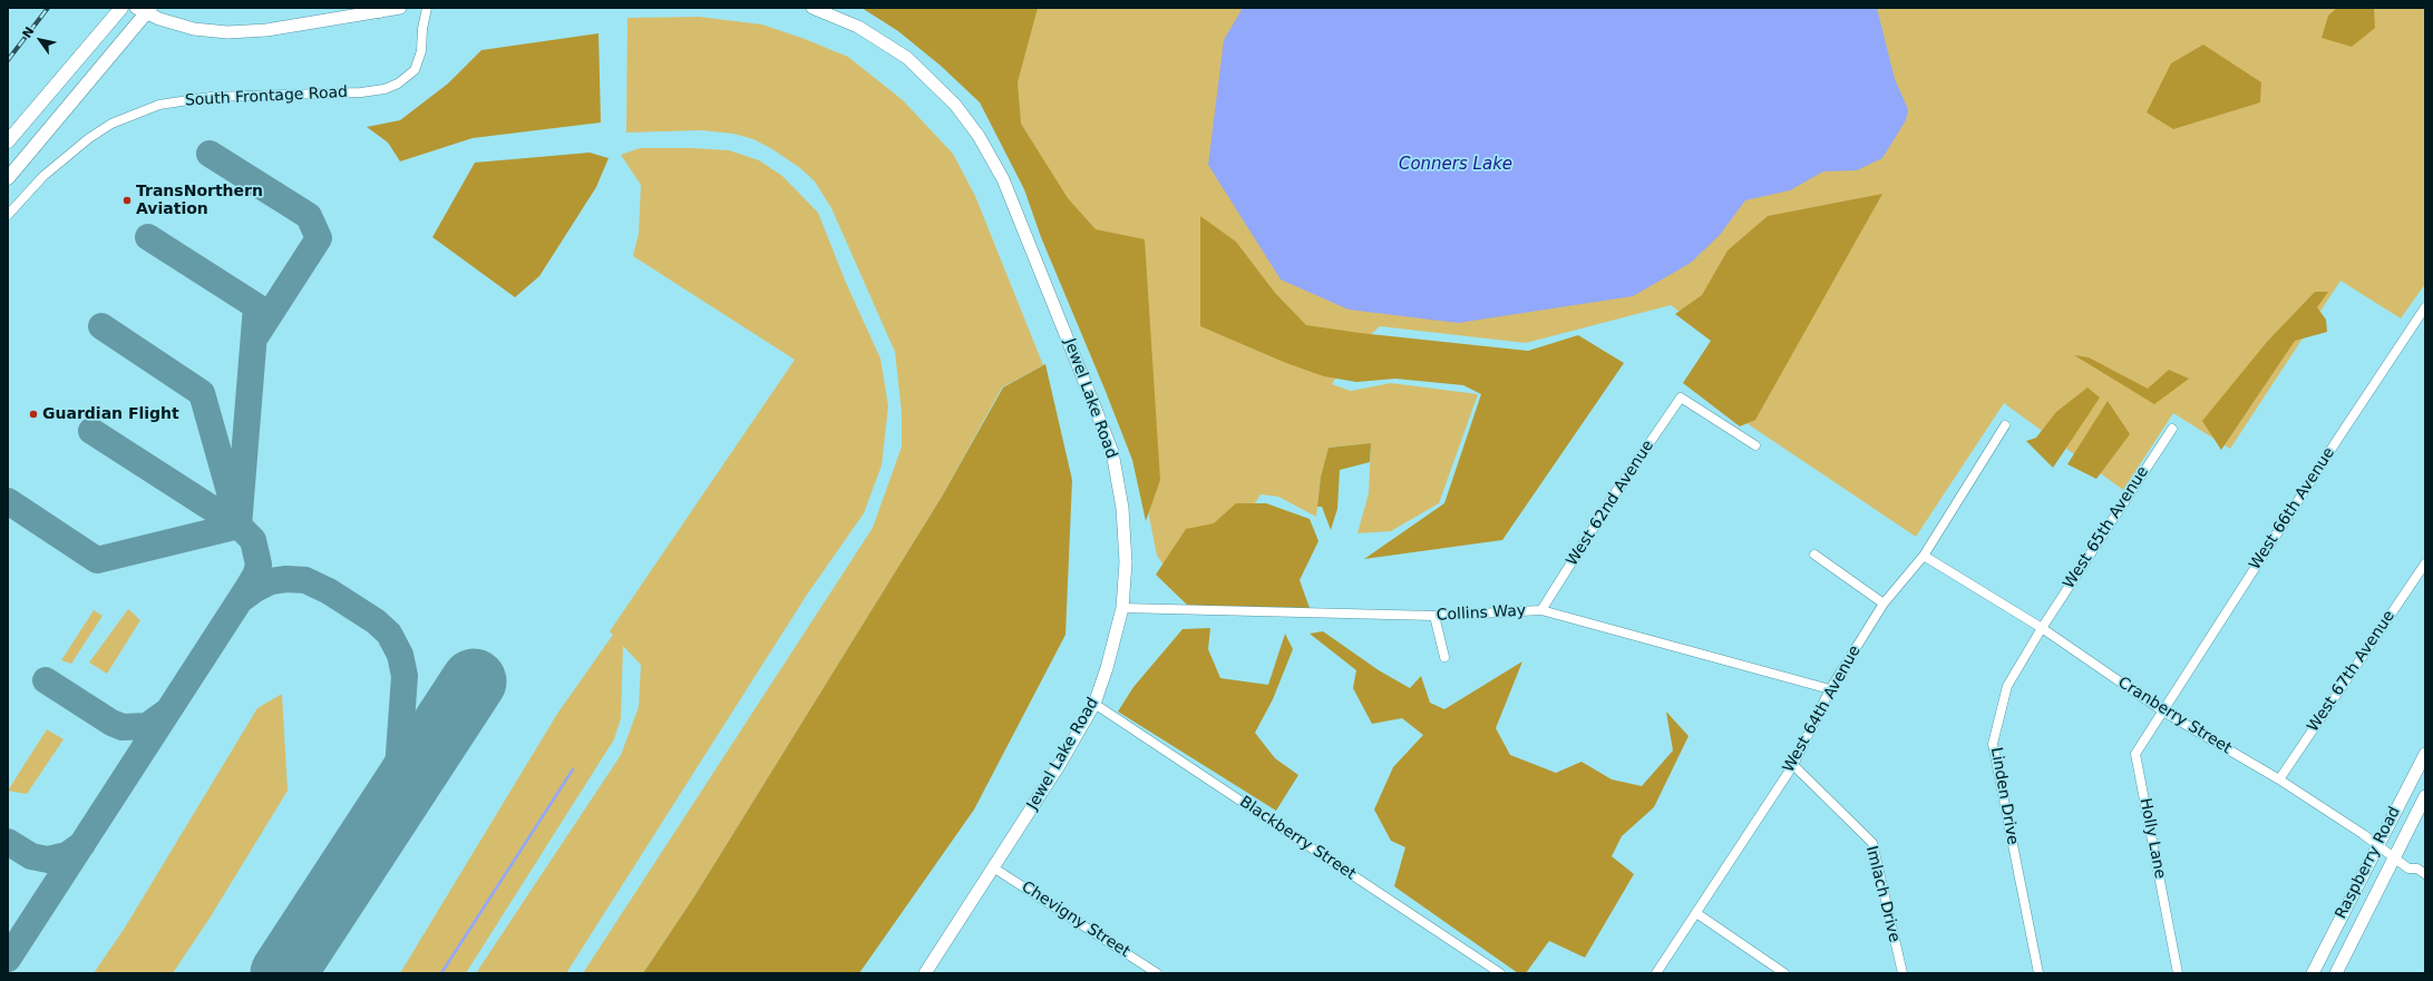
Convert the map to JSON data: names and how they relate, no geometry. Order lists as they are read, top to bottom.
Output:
{
  "streets": {
    "main road": ["Jewel Lake Road", "Raspberry Road"],
    "street": [
      "South Frontage Road",
      "West 62nd Avenue",
      "West 66th Avenue",
      "West 65th Avenue",
      "Collins Way",
      "West 67th Avenue",
      "West 64th Avenue",
      "Cranberry Street",
      "Linden Drive",
      "Blackberry Street",
      "Holly Lane",
      "Imlach Drive",
      "Chevigny Street"
    ]
  },
  "crossings": [
    ["Jewel Lake Road", "Collins Way"],
    ["Jewel Lake Road", "Blackberry Street"],
    ["Jewel Lake Road", "Chevigny Street"],
    ["West 62nd Avenue", "Collins Way"],
    ["West 66th Avenue", "Cranberry Street"],
    ["West 66th Avenue", "Holly Lane"],
    ["West 65th Avenue", "Cranberry Street"],
    ["West 65th Avenue", "Linden Drive"],
    ["Collins Way", "West 64th Avenue"],
    ["West 67th Avenue", "Cranberry Street"],
    ["West 64th Avenue", "Cranberry Street"],
    ["West 64th Avenue", "Imlach Drive"],
    ["Cranberry Street", "Linden Drive"],
    ["Cranberry Street", "Holly Lane"],
    ["Cranberry Street", "Raspberry Road"]
  ],
  "water": ["Conners Lake"],
  "places": ["TransNorthern Aviation", "Guardian Flight"],
  "north": "top left"
}
